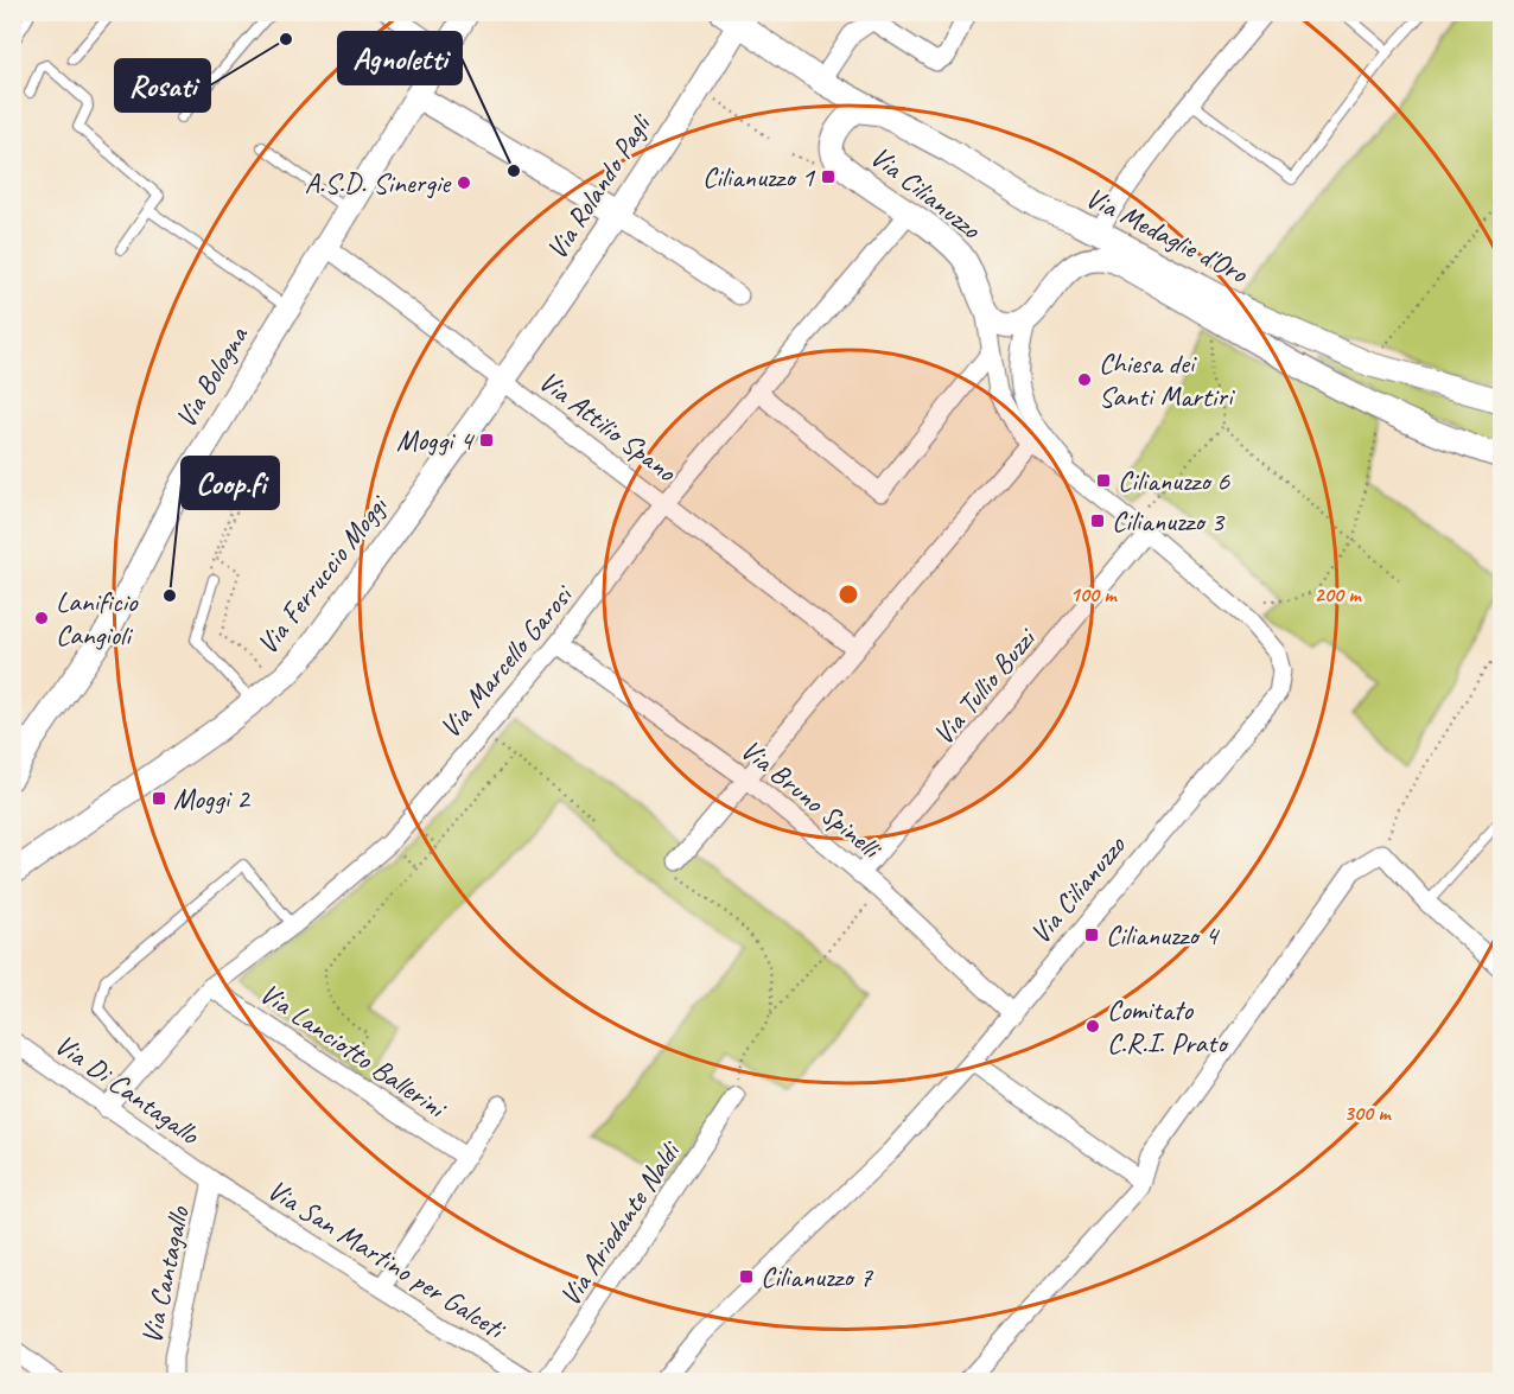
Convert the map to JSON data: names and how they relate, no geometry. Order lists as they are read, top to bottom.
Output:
{
  "streets": {
    "street": [
      "Via Rolando Pagli",
      "Via Cilianuzzo",
      "Via Medaglie d'Oro",
      "Via Bologna",
      "Via Attilio Spano",
      "Via Ferruccio Moggi",
      "Via Marcello Garosi",
      "Via Tullio Buzzi",
      "Via Bruno Spinelli",
      "Via Lanciotto Ballerini",
      "Via Di Cantagallo",
      "Via Ariodante Naldi",
      "Via San Martino per Galceti",
      "Via Cantagallo"
    ]
  },
  "crossings": [
    ["Via Rolando Pagli", "Via Medaglie d'Oro"],
    ["Via Rolando Pagli", "Via Attilio Spano"],
    ["Via Rolando Pagli", "Via Ferruccio Moggi"],
    ["Via Cilianuzzo", "Via Marcello Garosi"],
    ["Via Cilianuzzo", "Via Tullio Buzzi"],
    ["Via Cilianuzzo", "Via Bruno Spinelli"],
    ["Via Bologna", "Via Attilio Spano"],
    ["Via Attilio Spano", "Via Ferruccio Moggi"],
    ["Via Attilio Spano", "Via Marcello Garosi"],
    ["Via Marcello Garosi", "Via Bruno Spinelli"],
    ["Via Marcello Garosi", "Via Lanciotto Ballerini"],
    ["Via Marcello Garosi", "Via Di Cantagallo"],
    ["Via Tullio Buzzi", "Via Bruno Spinelli"],
    ["Via Di Cantagallo", "Via San Martino per Galceti"],
    ["Via Di Cantagallo", "Via Cantagallo"],
    ["Via San Martino per Galceti", "Via Cantagallo"]
  ],
  "places": {
    "other": [
      "Rosati",
      "Agnoletti",
      "A.S.D. Sinergie",
      "Chiesa dei Santi Martiri",
      "Coop.fi",
      "Lanificio Cangioli",
      "Comitato C.R.I. Prato"
    ],
    "transit": [
      "Cilianuzzo 1",
      "Moggi 4",
      "Cilianuzzo 6",
      "Cilianuzzo 3",
      "Moggi 2",
      "Cilianuzzo 4",
      "Cilianuzzo 7"
    ]
  },
  "rings": ["100 m", "200 m", "300 m"]
}
